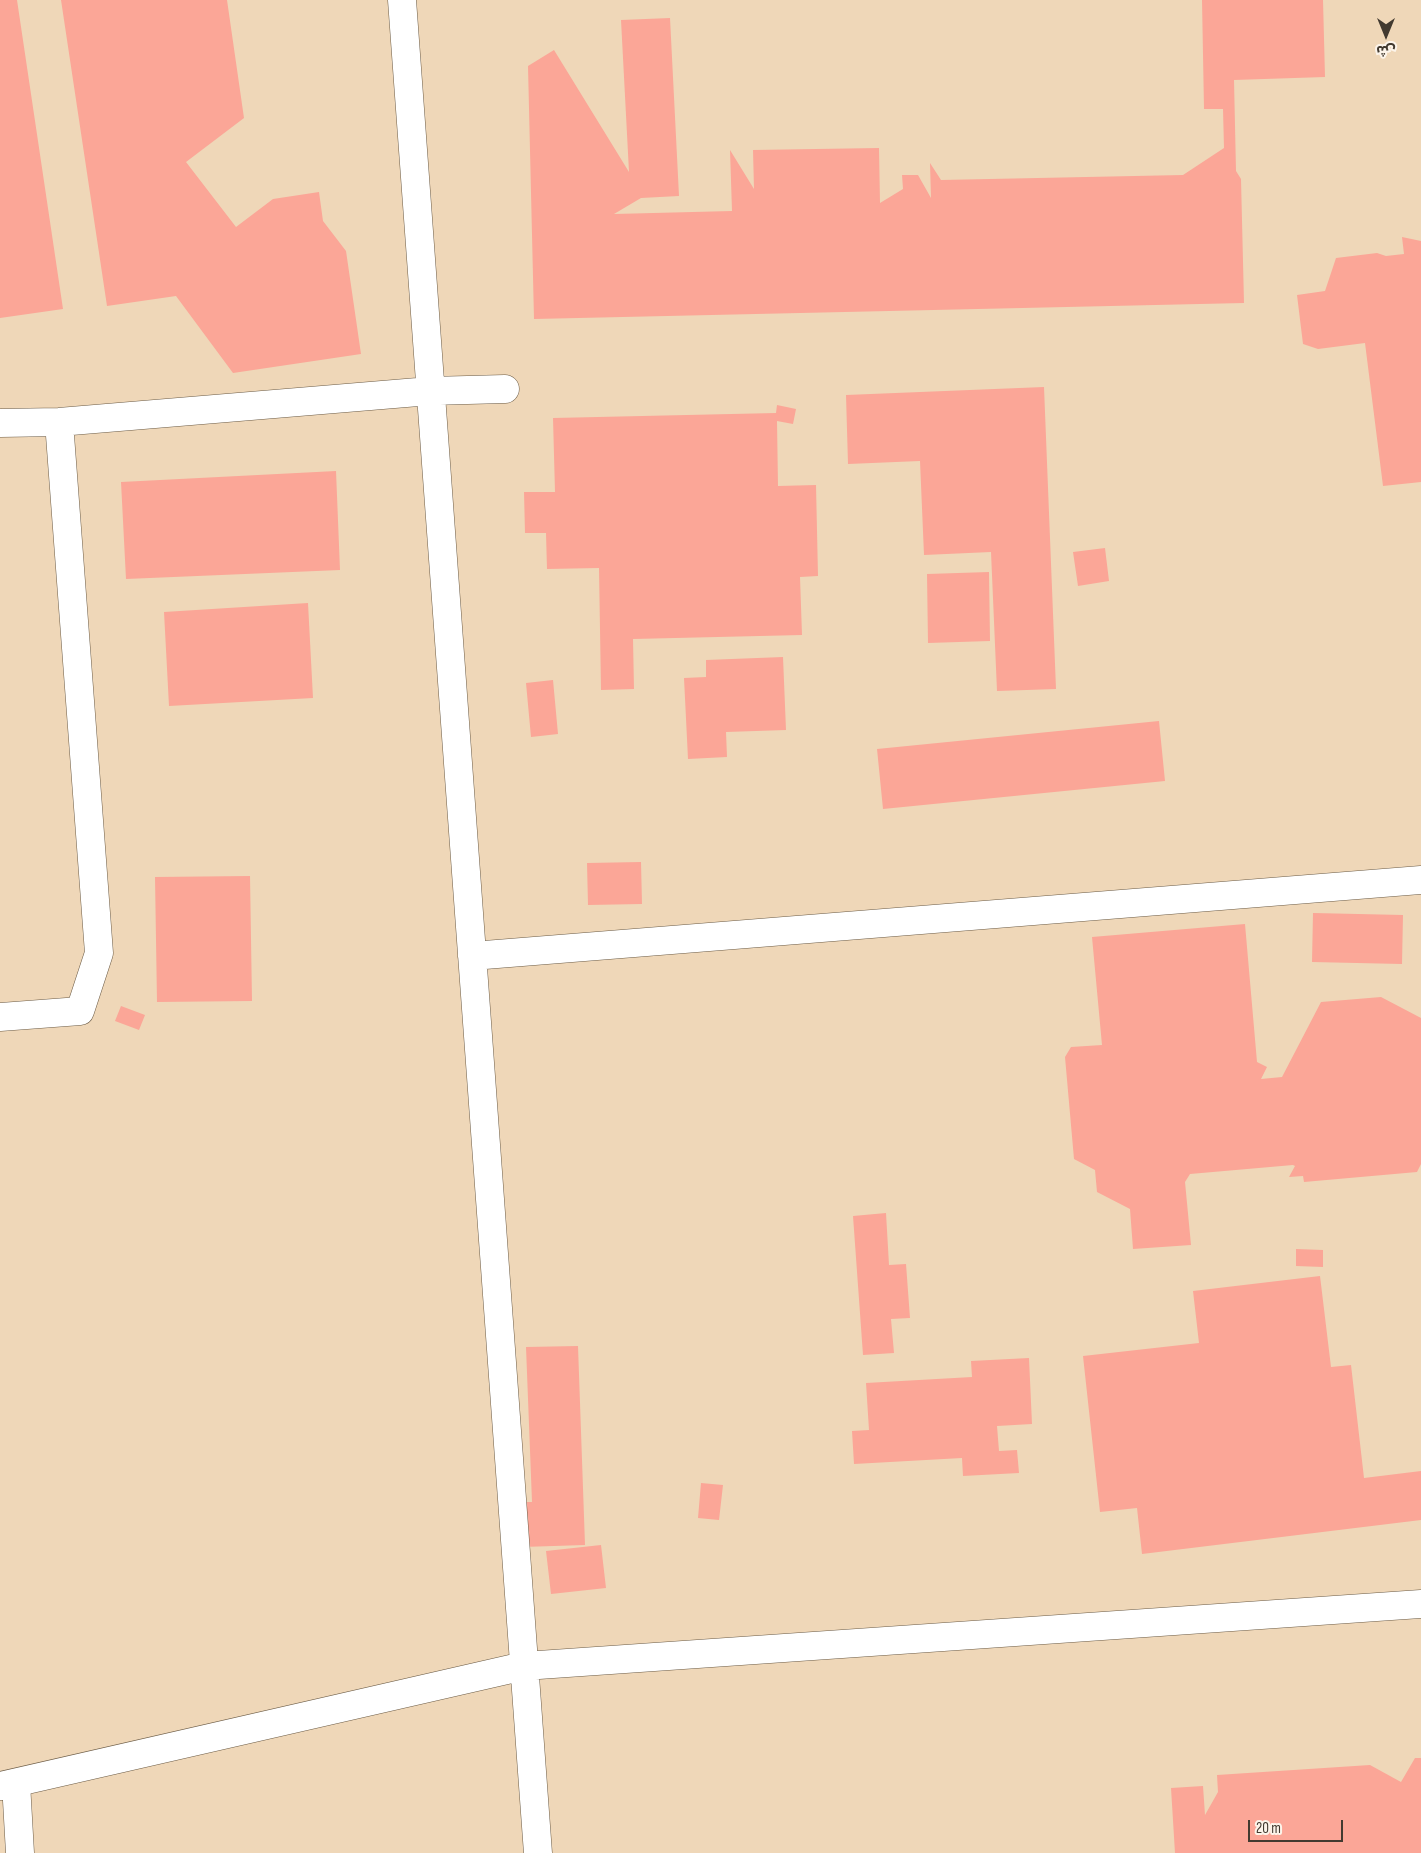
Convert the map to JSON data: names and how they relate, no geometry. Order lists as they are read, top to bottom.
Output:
{
  "scale_bar": "20 m",
  "north": "bottom"
}
